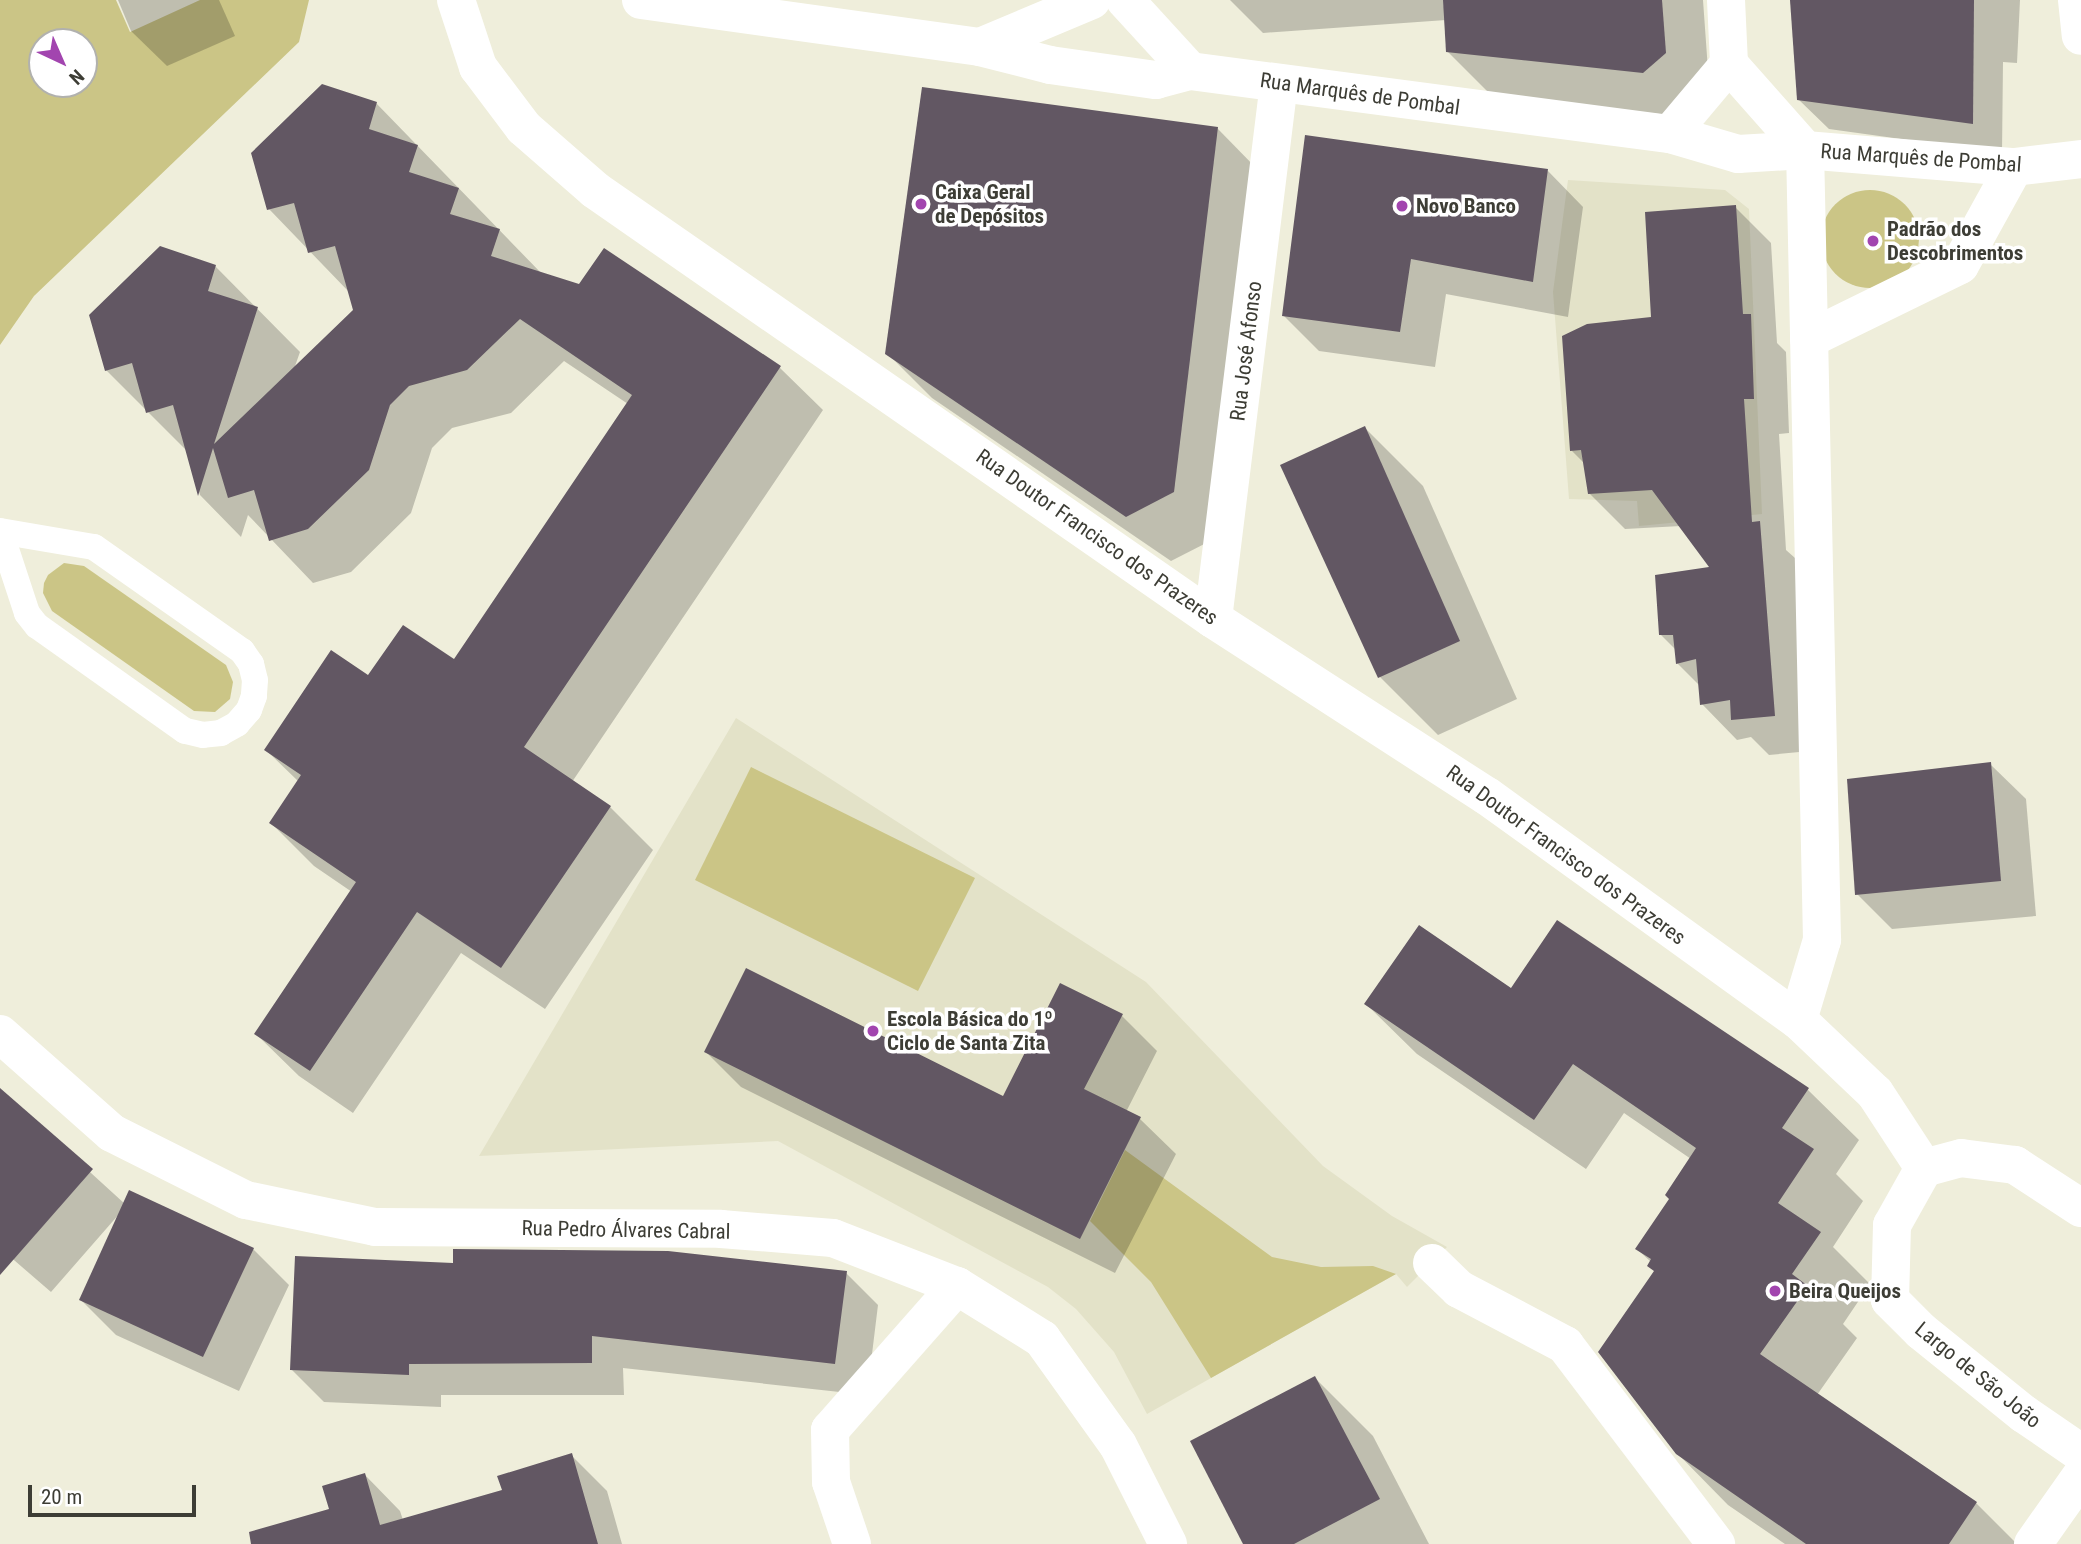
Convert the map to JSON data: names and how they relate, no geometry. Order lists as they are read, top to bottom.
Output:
{
  "streets": {
    "street": [
      "Rua Marquês de Pombal",
      "Rua José Afonso",
      "Rua Doutor Francisco dos Prazeres",
      "Rua Pedro Álvares Cabral",
      "Largo de São João"
    ]
  },
  "crossings": [
    ["Rua Marquês de Pombal", "Rua José Afonso"],
    ["Rua José Afonso", "Rua Doutor Francisco dos Prazeres"]
  ],
  "places": [
    "Caixa Geral de Depósitos",
    "Novo Banco",
    "Padrão dos Descobrimentos",
    "Escola Básica do 1º Ciclo de Santa Zita",
    "Beira Queijos"
  ],
  "scale_bar": "20 m",
  "north": "bottom right"
}
